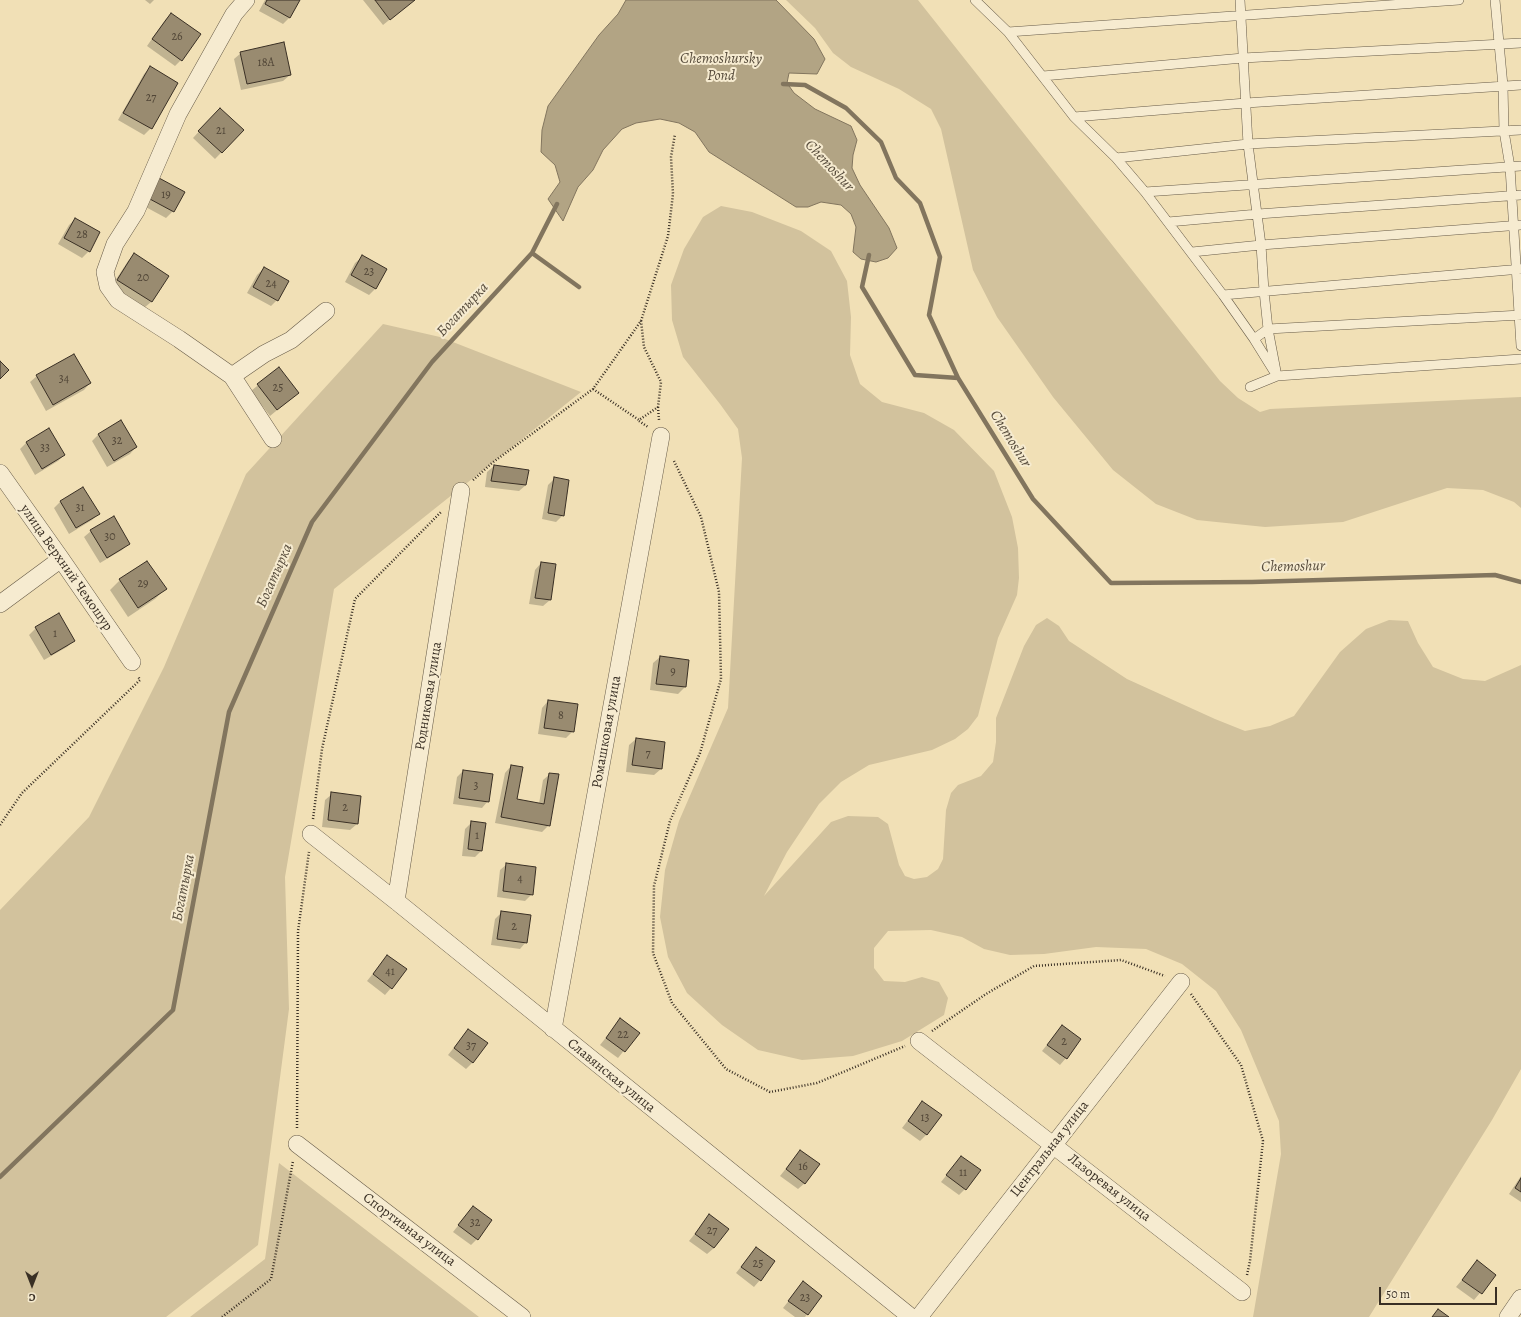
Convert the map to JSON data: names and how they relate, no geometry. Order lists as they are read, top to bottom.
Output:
{
  "streets": {
    "street": [
      "улица Верхний Чемошур",
      "Родниковая улица",
      "Ромашковая улица",
      "Славянская улица",
      "Центральная улица",
      "Лазоревая улица",
      "Спортивная улица"
    ]
  },
  "crossings": [
    ["Родниковая улица", "Славянская улица"],
    ["Ромашковая улица", "Славянская улица"],
    ["Центральная улица", "Лазоревая улица"]
  ],
  "water": ["Chemoshursky Pond", "Chemoshur", "Богатырка"],
  "house_numbers": [
    "26",
    "18А",
    "27",
    "21",
    "19",
    "28",
    "23",
    "20",
    "24",
    "34",
    "25",
    "32",
    "33",
    "31",
    "30",
    "29",
    "1",
    "9",
    "8",
    "7",
    "3",
    "2",
    "1",
    "4",
    "2",
    "41",
    "22",
    "2",
    "37",
    "13",
    "16",
    "11",
    "32",
    "27",
    "25",
    "23"
  ],
  "scale_bar": "50 m",
  "north": "bottom"
}
